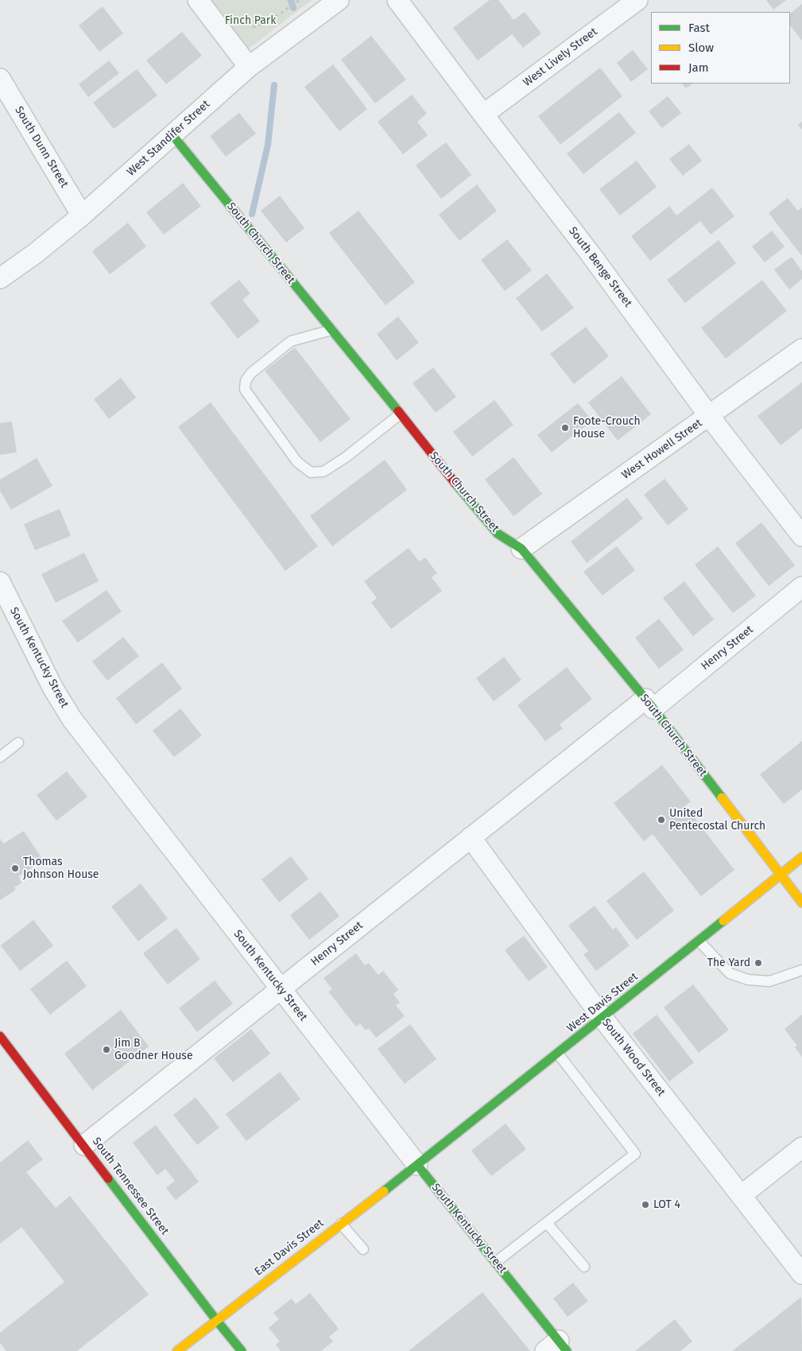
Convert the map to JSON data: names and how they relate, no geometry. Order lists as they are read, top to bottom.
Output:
{
  "streets": {
    "street": [
      "West Lively Street",
      "West Standifer Street",
      "South Dunn Street",
      "South Church Street",
      "South Benge Street",
      "West Howell Street",
      "Henry Street",
      "South Kentucky Street",
      "West Davis Street",
      "South Wood Street",
      "South Tennessee Street",
      "East Davis Street"
    ]
  },
  "crossings": [
    ["West Lively Street", "South Benge Street"],
    ["West Standifer Street", "South Dunn Street"],
    ["West Standifer Street", "South Church Street"],
    ["South Church Street", "West Howell Street"],
    ["South Church Street", "Henry Street"],
    ["South Church Street", "West Davis Street"],
    ["South Benge Street", "West Howell Street"],
    ["Henry Street", "South Kentucky Street"],
    ["Henry Street", "South Wood Street"],
    ["Henry Street", "South Tennessee Street"],
    ["South Kentucky Street", "West Davis Street"],
    ["South Kentucky Street", "East Davis Street"],
    ["West Davis Street", "South Wood Street"],
    ["West Davis Street", "East Davis Street"],
    ["South Tennessee Street", "East Davis Street"]
  ],
  "parks": ["Finch Park"],
  "places": [
    "Foote-Crouch House",
    "United Pentecostal Church",
    "Thomas Johnson House",
    "The Yard",
    "Jim B Goodner House",
    "LOT 4"
  ],
  "legend": ["Fast", "Slow", "Jam"]
}
